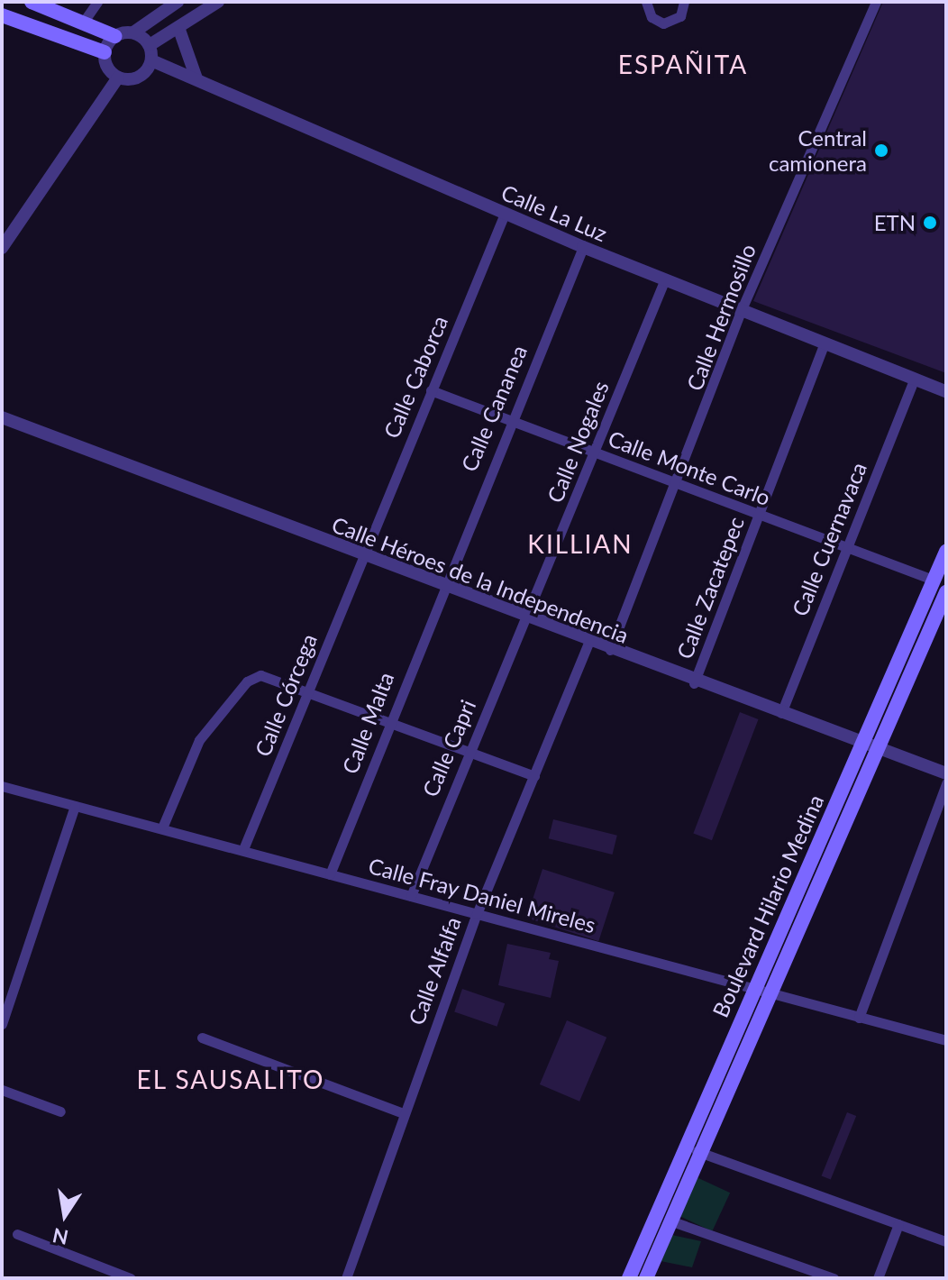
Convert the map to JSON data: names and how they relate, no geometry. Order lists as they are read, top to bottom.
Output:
{
  "streets": {
    "main road": ["Boulevard Hilario Medina"],
    "street": [
      "Calle La Luz",
      "Calle Hermosillo",
      "Calle Caborca",
      "Calle Cananea",
      "Calle Nogales",
      "Calle Monte Carlo",
      "Calle Cuernavaca",
      "Calle Héroes de la Independencia",
      "Calle Zacatepec",
      "Calle Córcega",
      "Calle Malta",
      "Calle Capri",
      "Calle Fray Daniel Mireles",
      "Calle Alfalfa"
    ]
  },
  "crossings": [
    ["Calle La Luz", "Calle Hermosillo"],
    ["Calle La Luz", "Calle Caborca"],
    ["Calle La Luz", "Calle Cananea"],
    ["Calle La Luz", "Calle Nogales"],
    ["Calle La Luz", "Calle Cuernavaca"],
    ["Calle La Luz", "Calle Zacatepec"],
    ["Calle Hermosillo", "Calle Monte Carlo"],
    ["Calle Hermosillo", "Calle Héroes de la Independencia"],
    ["Calle Caborca", "Calle Monte Carlo"],
    ["Calle Caborca", "Calle Héroes de la Independencia"],
    ["Calle Caborca", "Calle Córcega"],
    ["Calle Cananea", "Calle Monte Carlo"],
    ["Calle Cananea", "Calle Héroes de la Independencia"],
    ["Calle Cananea", "Calle Malta"],
    ["Calle Nogales", "Calle Monte Carlo"],
    ["Calle Nogales", "Calle Héroes de la Independencia"],
    ["Calle Nogales", "Calle Capri"],
    ["Calle Monte Carlo", "Calle Cuernavaca"],
    ["Calle Monte Carlo", "Calle Zacatepec"],
    ["Calle Monte Carlo", "Boulevard Hilario Medina"],
    ["Calle Cuernavaca", "Calle Héroes de la Independencia"],
    ["Calle Héroes de la Independencia", "Calle Zacatepec"],
    ["Calle Héroes de la Independencia", "Calle Córcega"],
    ["Calle Héroes de la Independencia", "Calle Malta"],
    ["Calle Héroes de la Independencia", "Calle Capri"],
    ["Calle Héroes de la Independencia", "Boulevard Hilario Medina"],
    ["Calle Héroes de la Independencia", "Calle Alfalfa"],
    ["Calle Córcega", "Calle Fray Daniel Mireles"],
    ["Calle Malta", "Calle Fray Daniel Mireles"],
    ["Calle Capri", "Calle Fray Daniel Mireles"],
    ["Calle Fray Daniel Mireles", "Boulevard Hilario Medina"],
    ["Calle Fray Daniel Mireles", "Calle Alfalfa"]
  ],
  "districts": ["ESPAÑITA", "KILLIAN", "EL SAUSALITO"],
  "places": ["Central camionera", "ETN"],
  "north": "bottom"
}
